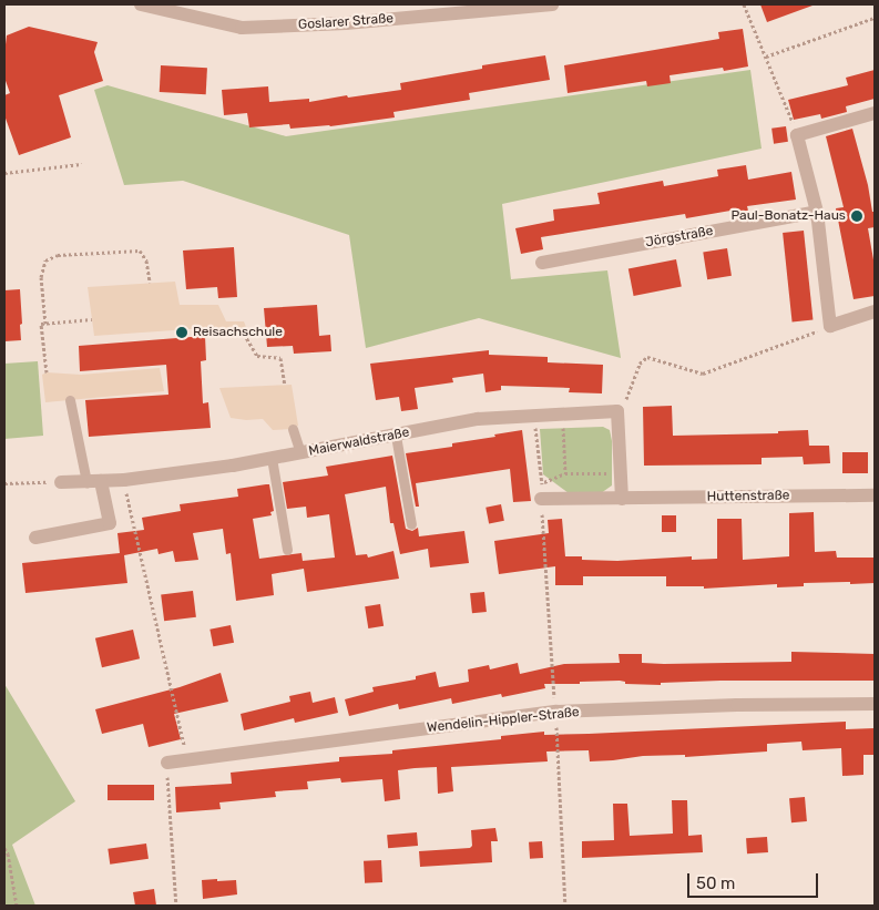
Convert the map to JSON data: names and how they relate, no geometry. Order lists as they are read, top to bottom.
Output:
{
  "streets": {
    "street": [
      "Goslarer Straße",
      "Jörgstraße",
      "Maierwaldstraße",
      "Huttenstraße",
      "Wendelin-Hippler-Straße"
    ]
  },
  "places": ["Paul-Bonatz-Haus", "Reisachschule"],
  "scale_bar": "50 m"
}
